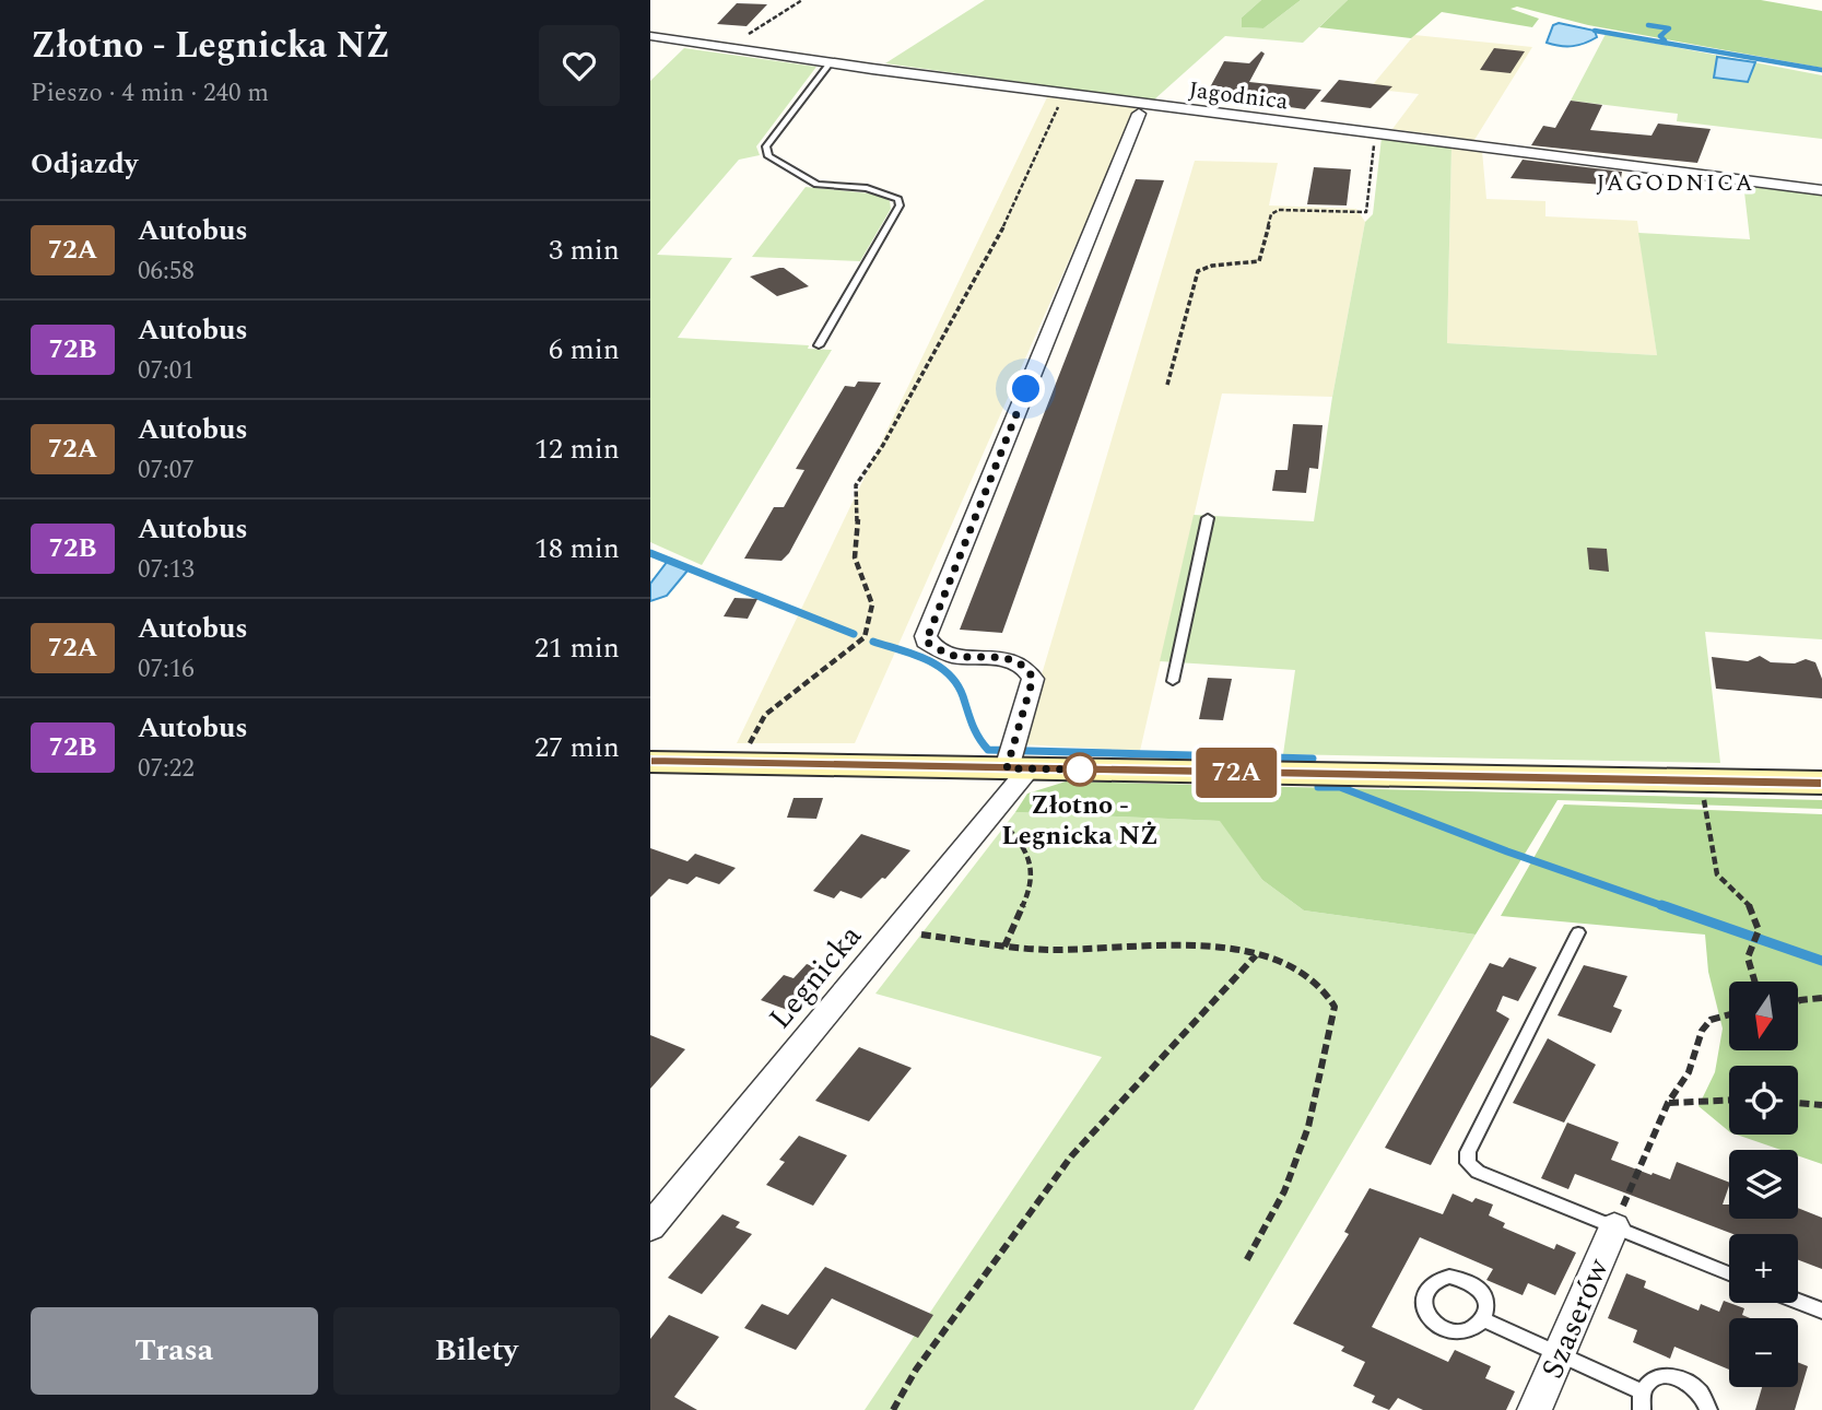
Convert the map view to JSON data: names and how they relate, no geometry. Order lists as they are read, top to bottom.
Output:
{
  "streets": {
    "street": ["Jagodnica", "Legnicka", "Szaserów"]
  },
  "districts": ["JAGODNICA"],
  "places": ["Złotno - Legnicka NŻ"],
  "lines": ["bus line 72A"],
  "north": "bottom",
  "page": {
    "heading": [
      ["Złotno - Legnicka NŻ", "Pieszo · 4 min · 240 m"],
      "Odjazdy"
    ],
    "on_map": "72A",
    "list": [
      {
        "mark": "72A",
        "name": "Autobus",
        "note": "06:58",
        "value": "3 min"
      },
      {
        "mark": "72B",
        "name": "Autobus",
        "note": "07:01",
        "value": "6 min"
      },
      {
        "mark": "72A",
        "name": "Autobus",
        "note": "07:07",
        "value": "12 min"
      },
      {
        "mark": "72B",
        "name": "Autobus",
        "note": "07:13",
        "value": "18 min"
      },
      {
        "mark": "72A",
        "name": "Autobus",
        "note": "07:16",
        "value": "21 min"
      },
      {
        "mark": "72B",
        "name": "Autobus",
        "note": "07:22",
        "value": "27 min"
      }
    ],
    "map_buttons": ["+", "−"],
    "buttons": ["Trasa", "Bilety"]
  }
}
